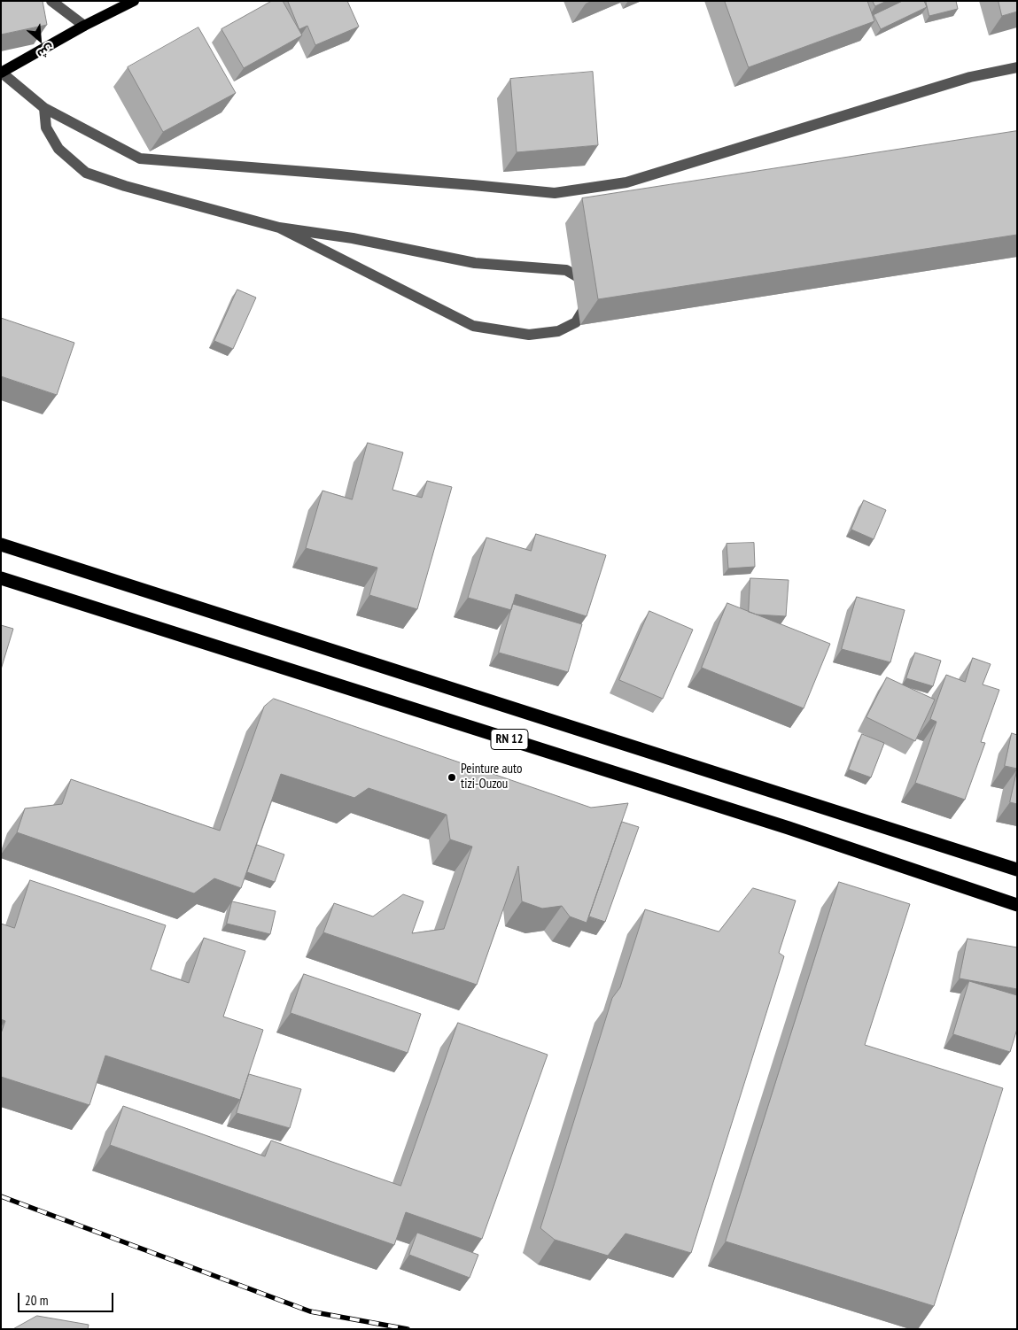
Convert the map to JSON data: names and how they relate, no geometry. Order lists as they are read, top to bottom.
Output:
{
  "streets": {
    "highway": ["RN 12"]
  },
  "places": ["Peinture auto tizi-Ouzou"],
  "scale_bar": "20 m",
  "north": "bottom right"
}
